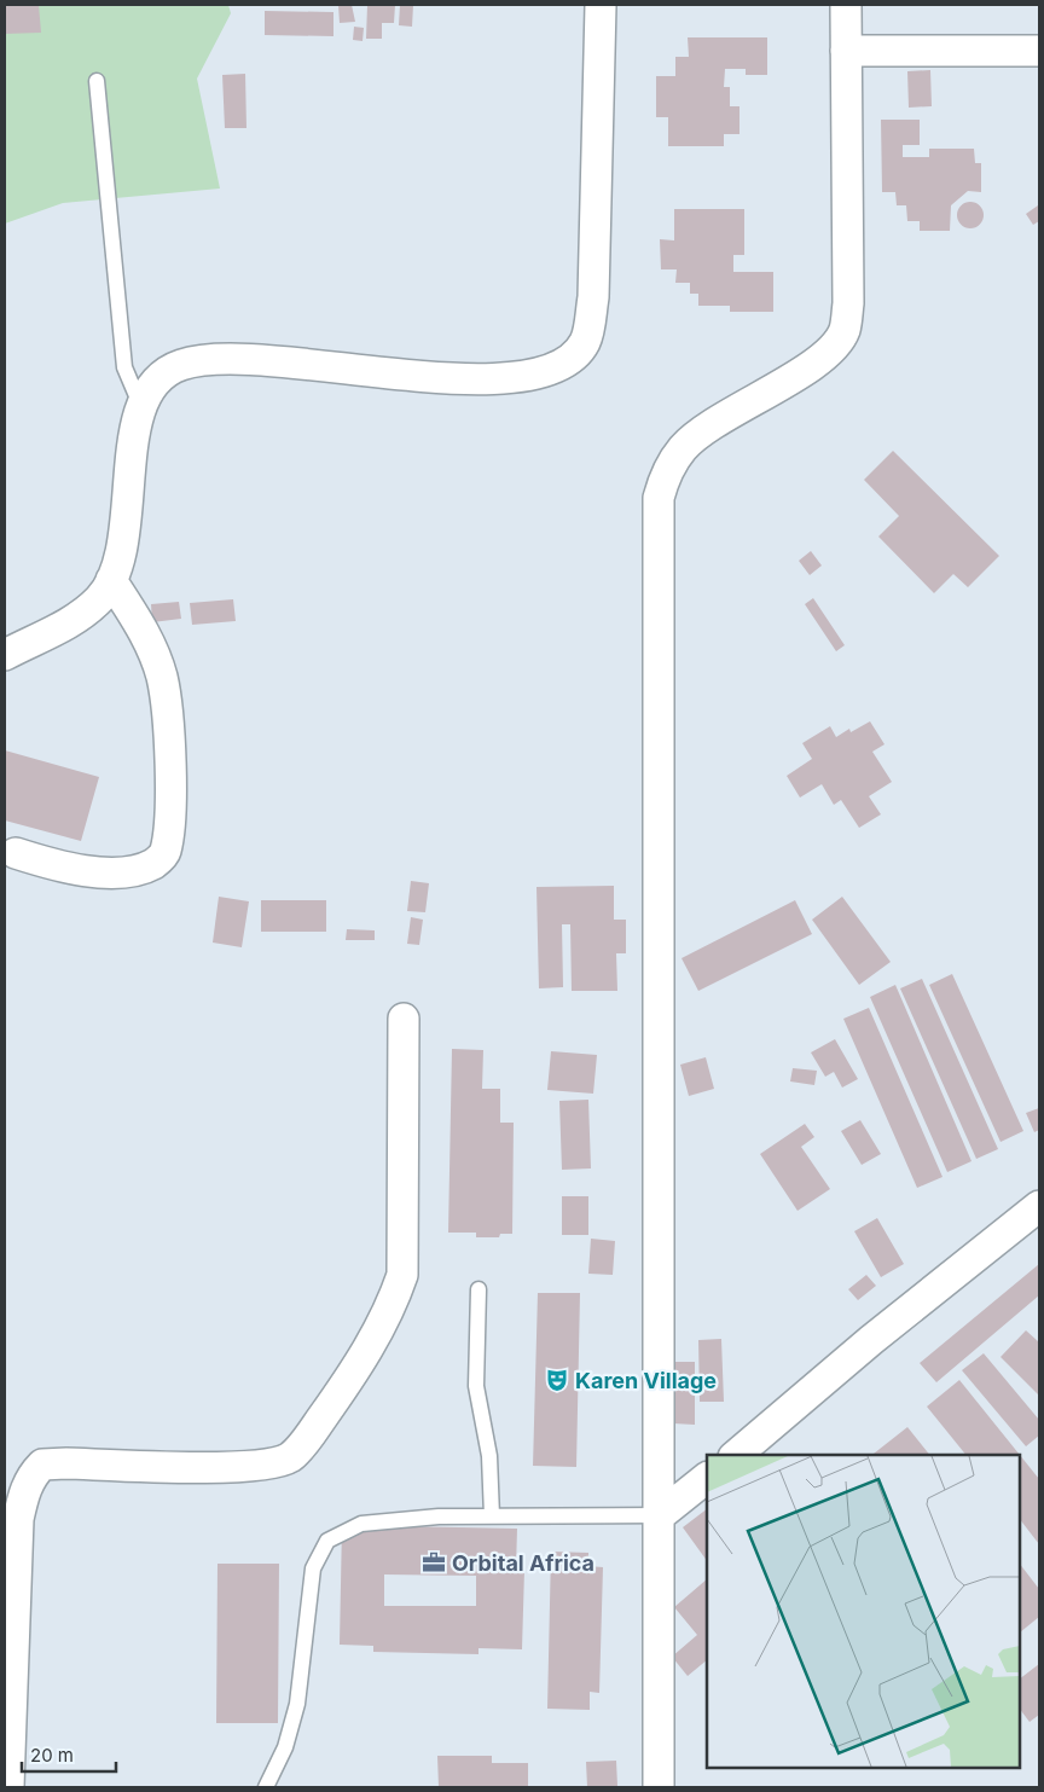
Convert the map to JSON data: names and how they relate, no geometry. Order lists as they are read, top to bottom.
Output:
{
  "places": {
    "theatre": ["Karen Village"],
    "office": ["Orbital Africa"]
  },
  "scale_bar": "20 m"
}
